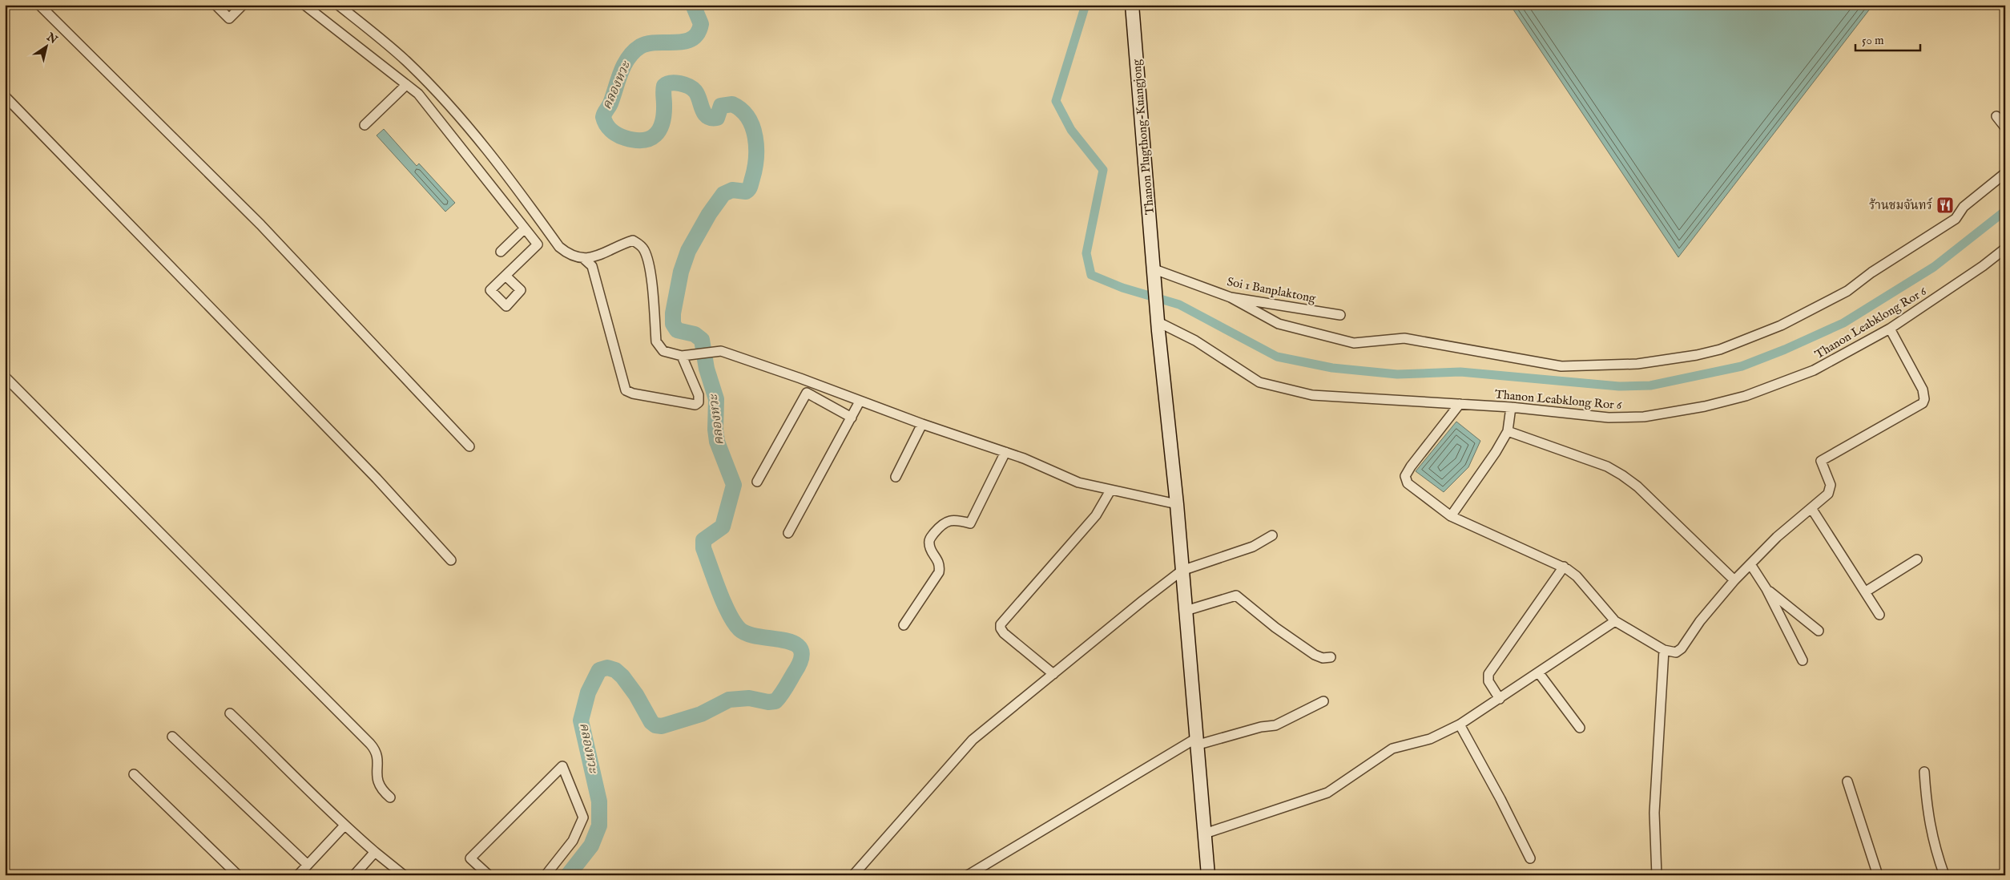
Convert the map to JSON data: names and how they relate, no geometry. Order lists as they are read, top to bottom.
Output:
{
  "streets": {
    "street": ["Thanon Plugthong-Kuangjong", "Soi 1 Banplaktong", "Thanon Leabklong Ror 6"]
  },
  "crossings": [
    ["Thanon Plugthong-Kuangjong", "Soi 1 Banplaktong"],
    ["Thanon Plugthong-Kuangjong", "Thanon Leabklong Ror 6"]
  ],
  "water": ["คลองหวะ"],
  "places": {
    "restaurant": ["ร้านชมจันทร์"]
  },
  "scale_bar": "50 m",
  "north": "top right"
}
